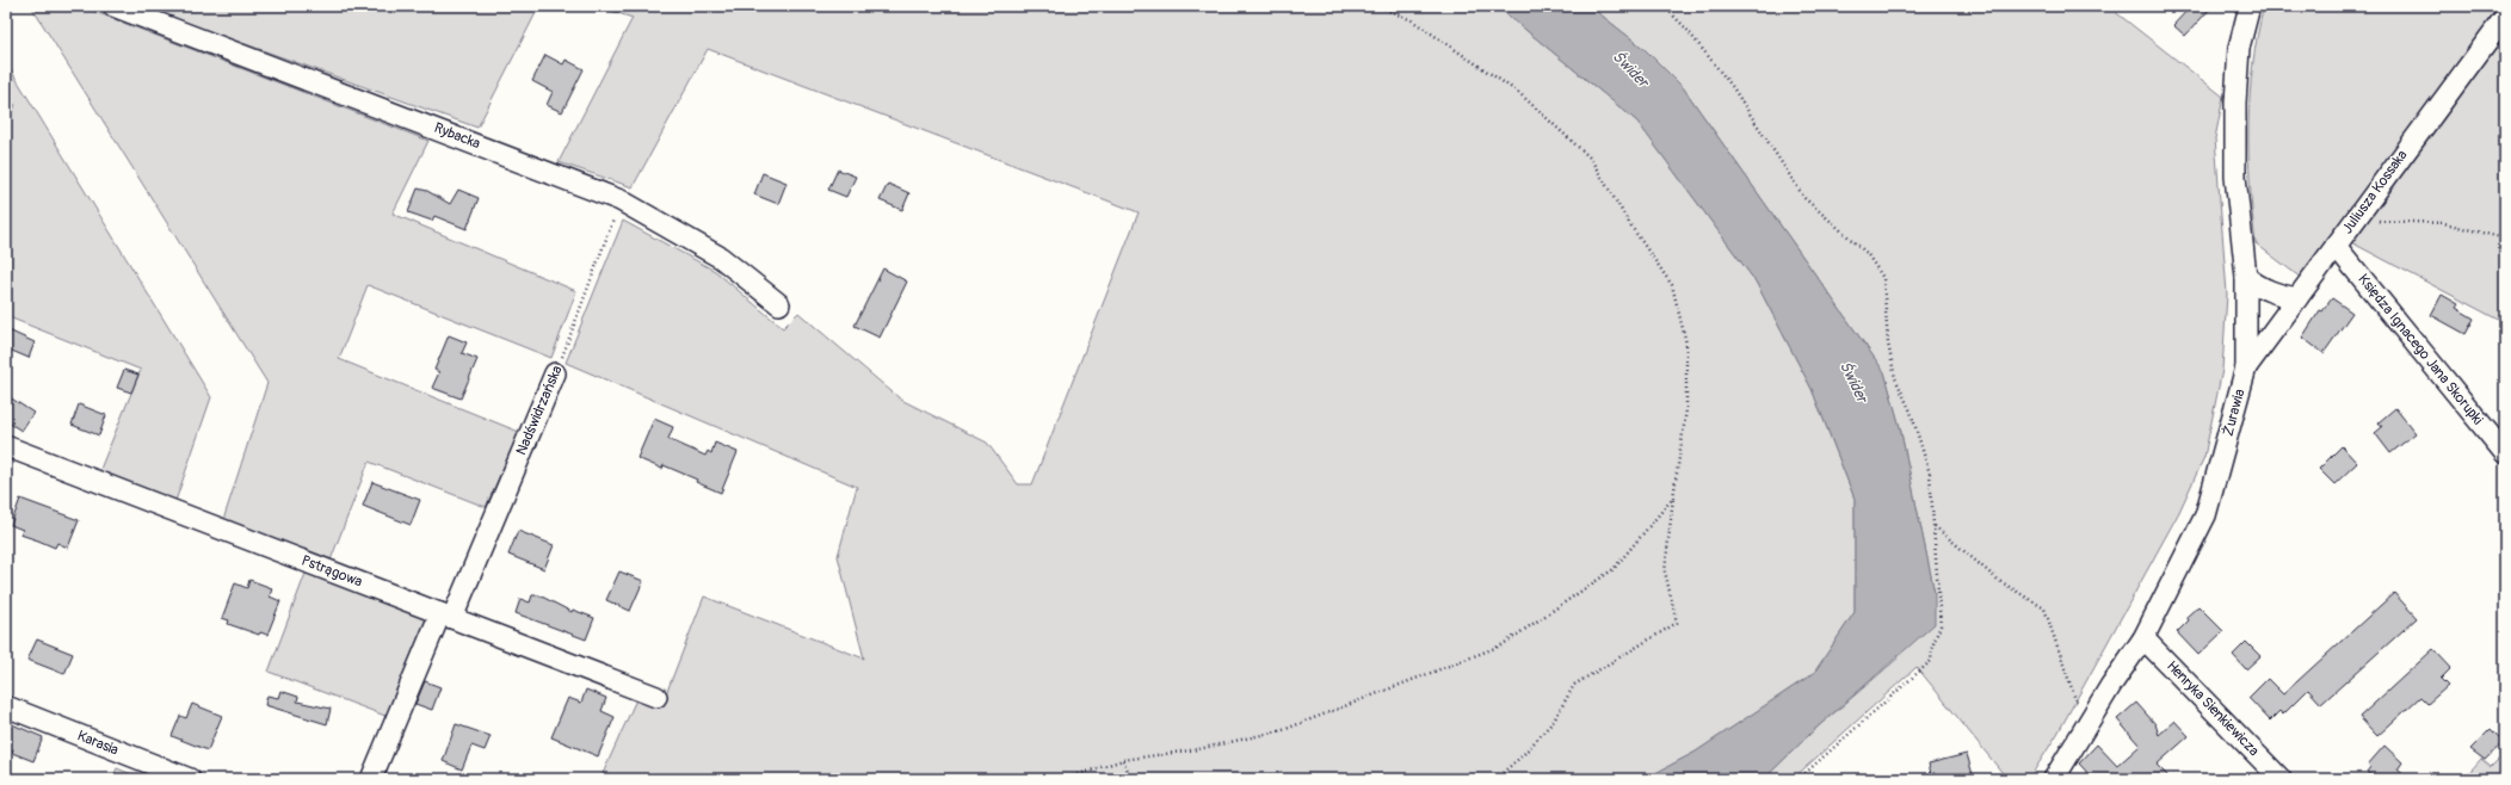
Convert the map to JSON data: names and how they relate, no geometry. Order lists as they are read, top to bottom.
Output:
{
  "streets": {
    "street": [
      "Rybacka",
      "Juliusza Kossaka",
      "Księdza Ignacego Jana Skorupki",
      "Nadświdrzańska",
      "Żurawia",
      "Pstrągowa",
      "Henryka Sienkiewicza",
      "Karasia"
    ]
  },
  "crossings": [
    ["Rybacka", "Nadświdrzańska"],
    ["Juliusza Kossaka", "Księdza Ignacego Jana Skorupki"],
    ["Juliusza Kossaka", "Żurawia"],
    ["Nadświdrzańska", "Pstrągowa"],
    ["Żurawia", "Henryka Sienkiewicza"]
  ],
  "water": ["Świder"]
}
